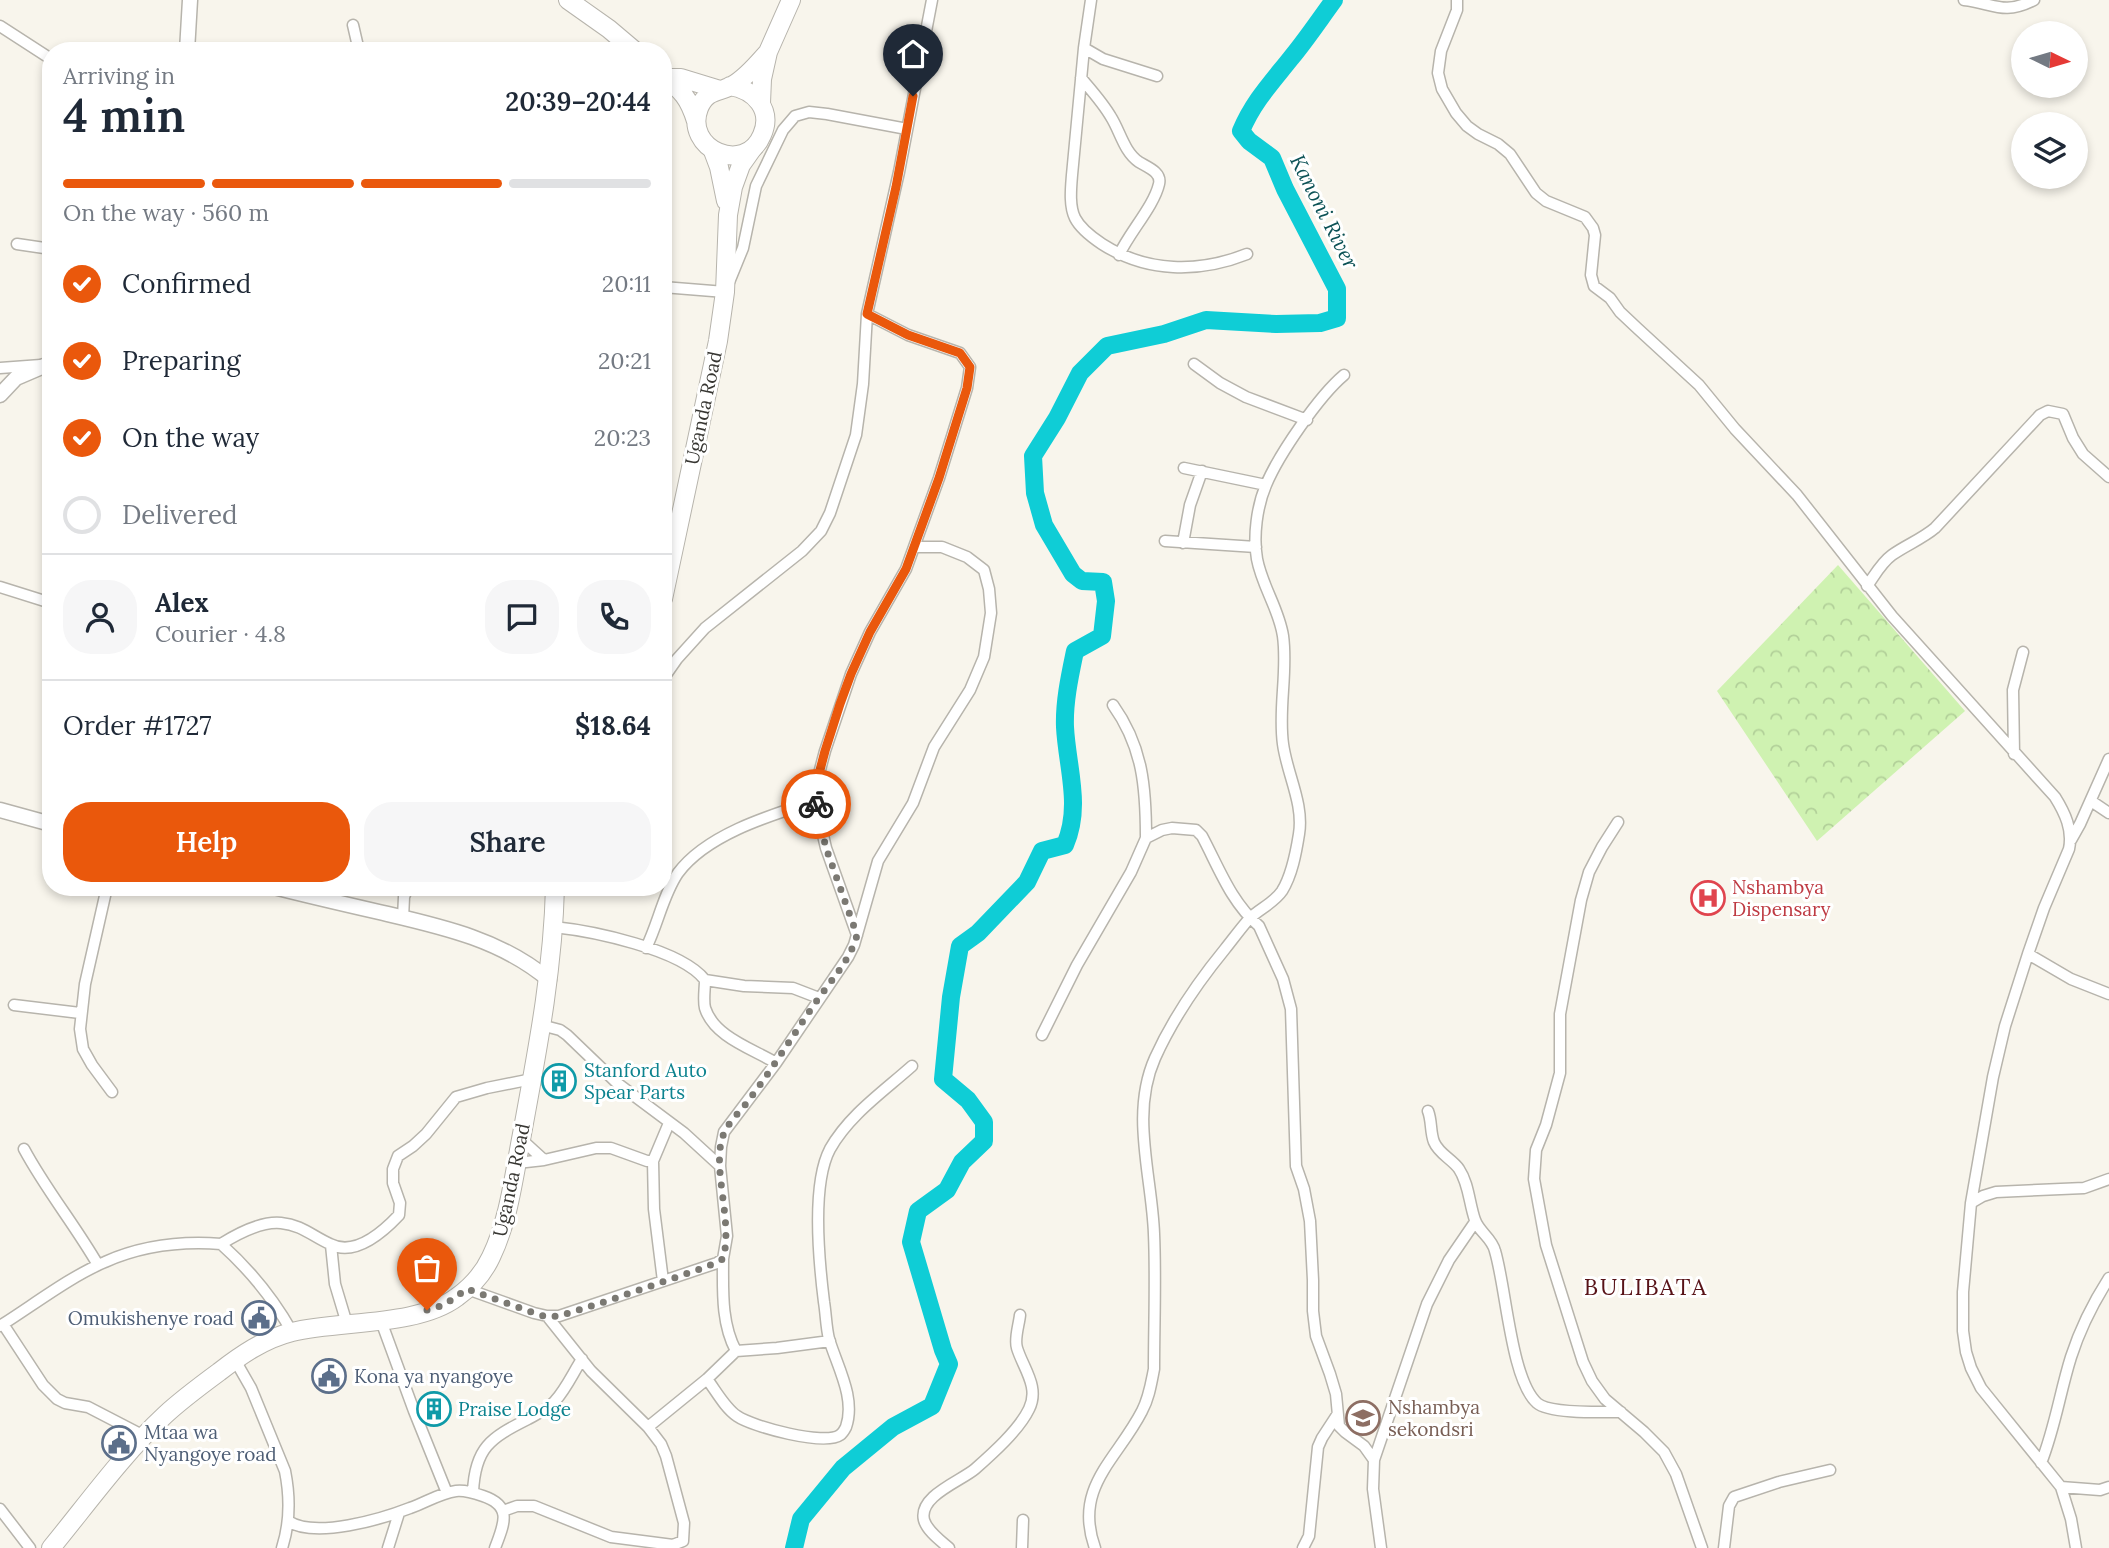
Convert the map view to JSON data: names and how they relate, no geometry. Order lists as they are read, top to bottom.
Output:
{
  "streets": {
    "main road": ["Uganda Road"]
  },
  "districts": ["BULIBATA"],
  "water": ["Kanoni River"],
  "places": {
    "hospital": ["Nshambya Dispensary"],
    "building": ["Stanford Auto Spear Parts", "Praise Lodge"],
    "public building": ["Omukishenye road", "Kona ya nyangoye", "Mtaa wa Nyangoye road"],
    "school or university": ["Nshambya sekondsri"]
  },
  "north": "right",
  "page": {
    "heading": ["4 min", "Arriving in", "20:39–20:44"],
    "panel": [
      "Alex",
      "Courier · 4.8",
      "Order #1727",
      "$18.64"
    ],
    "bar": "On the way · 560 m",
    "list": [
      ["Confirmed", "20:11"],
      ["Preparing", "20:21"],
      ["On the way", "20:23"],
      "Delivered"
    ],
    "buttons": ["Help", "Share"]
  }
}
